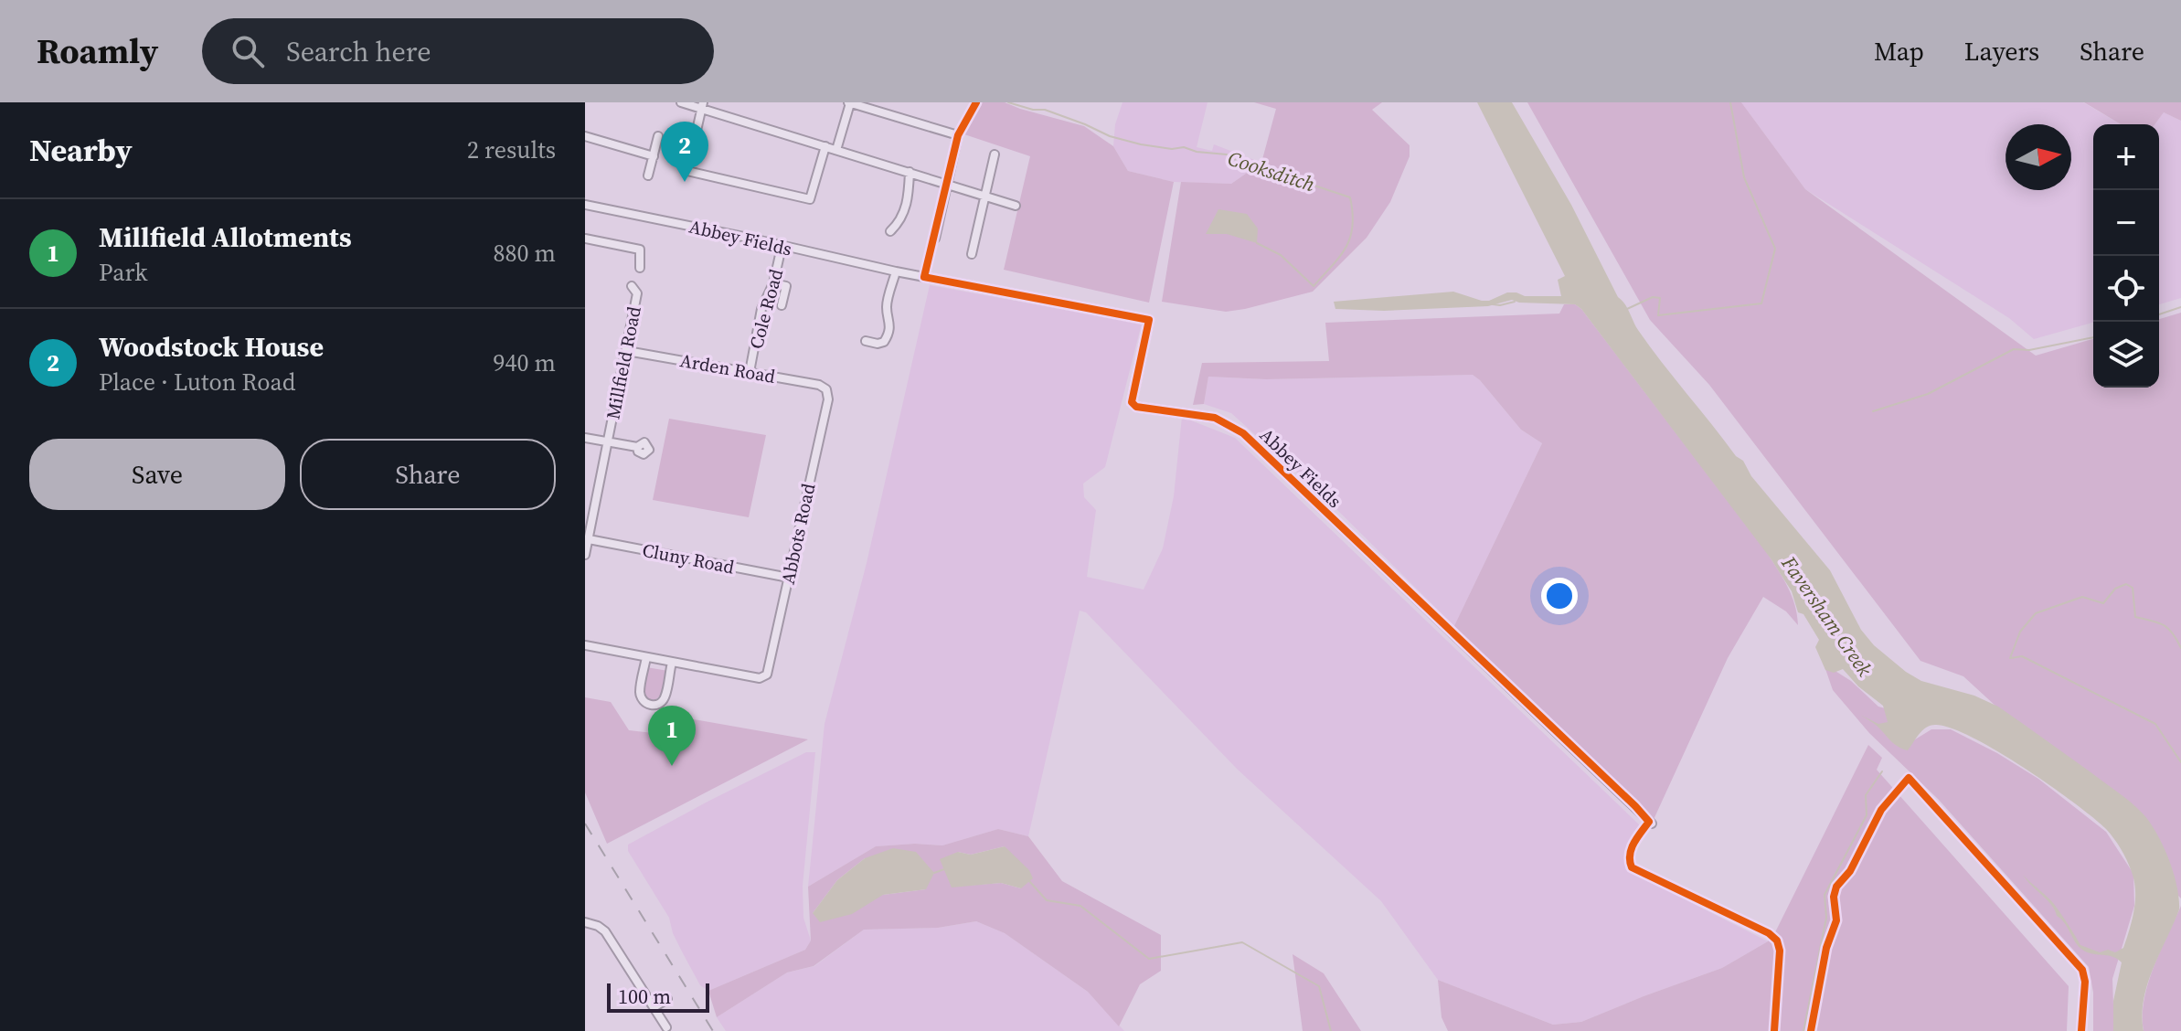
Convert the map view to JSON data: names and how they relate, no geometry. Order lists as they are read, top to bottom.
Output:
{
  "streets": {
    "street": [
      "Abbey Fields",
      "Cole Road",
      "Millfield Road",
      "Arden Road",
      "Abbots Road",
      "Cluny Road"
    ]
  },
  "crossings": [
    ["Abbey Fields", "Cole Road"],
    ["Cole Road", "Arden Road"],
    ["Millfield Road", "Arden Road"],
    ["Millfield Road", "Cluny Road"],
    ["Arden Road", "Abbots Road"],
    ["Abbots Road", "Cluny Road"]
  ],
  "water": ["Cooksditch", "Faversham Creek"],
  "scale_bar": "100 m",
  "north": "right",
  "page": {
    "header": "Roamly",
    "search": "Search here",
    "nav": ["Map", "Layers", "Share"],
    "heading": ["Nearby", "2 results"],
    "pins": ["2", "1"],
    "map_buttons": ["+", "−"],
    "list": [
      {
        "mark": "1",
        "name": "Millfield Allotments",
        "note": "Park",
        "value": "880 m"
      },
      {
        "mark": "2",
        "name": "Woodstock House",
        "note": "Place · Luton Road",
        "value": "940 m"
      }
    ],
    "buttons": ["Save", "Share"],
    "scale": "100 m"
  }
}
